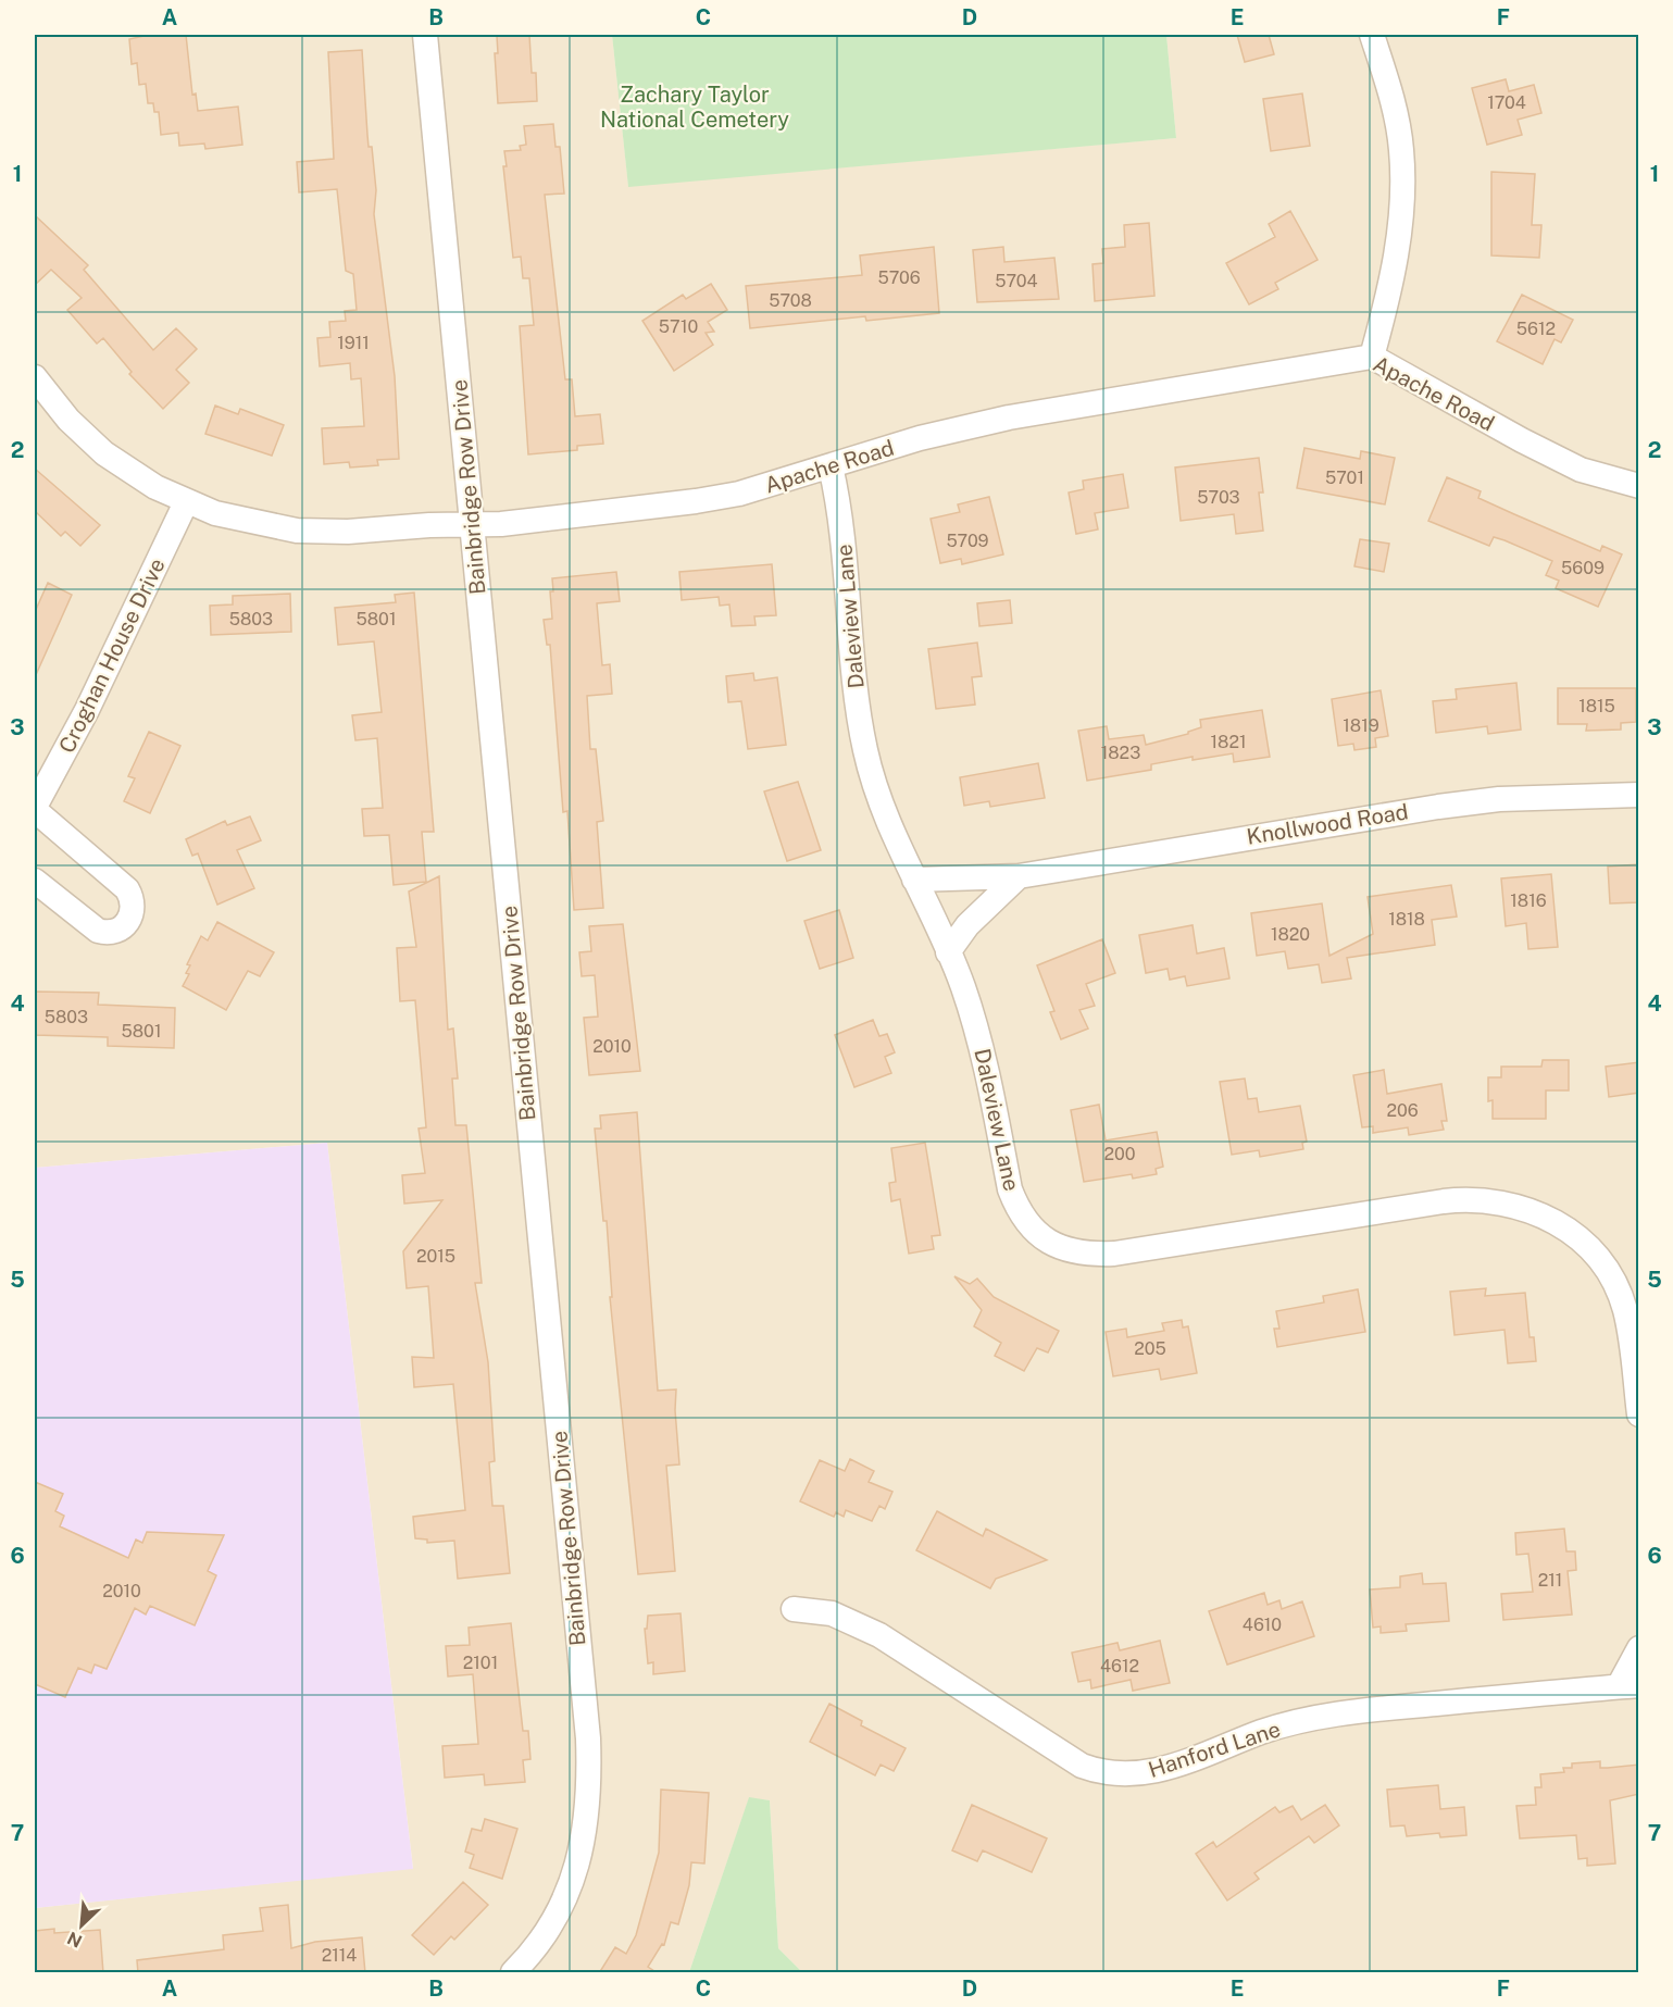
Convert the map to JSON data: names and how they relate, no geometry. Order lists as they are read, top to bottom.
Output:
{
  "streets": {
    "street": [
      "Apache Road",
      "Bainbridge Row Drive",
      "Daleview Lane",
      "Croghan House Drive",
      "Knollwood Road",
      "Hanford Lane"
    ]
  },
  "crossings": [
    ["Apache Road", "Bainbridge Row Drive"],
    ["Apache Road", "Daleview Lane"],
    ["Apache Road", "Croghan House Drive"],
    ["Daleview Lane", "Knollwood Road"]
  ],
  "parks": ["Zachary Taylor National Cemetery"],
  "house_numbers": [
    "1704",
    "5706",
    "5704",
    "5708",
    "5710",
    "5612",
    "1911",
    "5701",
    "5703",
    "5709",
    "5609",
    "5803",
    "5801",
    "1815",
    "1819",
    "1821",
    "1823",
    "1816",
    "1818",
    "1820",
    "5803",
    "5801",
    "2010",
    "206",
    "200",
    "2015",
    "205",
    "211",
    "2010",
    "4610",
    "2101",
    "4612",
    "2114"
  ],
  "north": "bottom left",
  "grid": {
    "columns": [
      "A",
      "B",
      "C",
      "D",
      "E",
      "F"
    ],
    "rows": [
      "1",
      "2",
      "3",
      "4",
      "5",
      "6",
      "7"
    ]
  }
}
